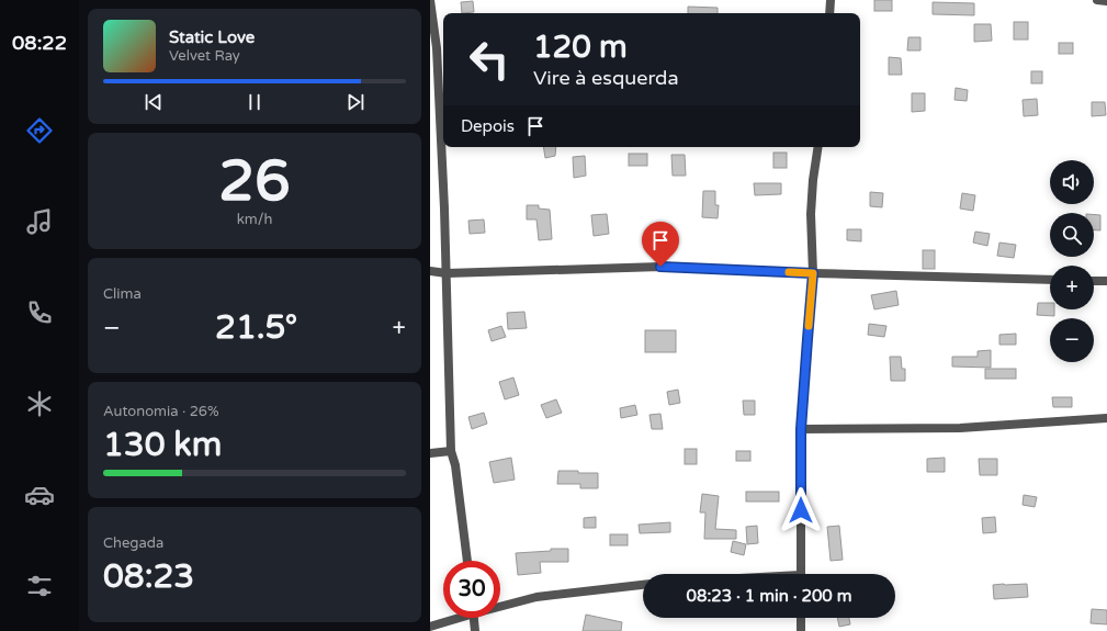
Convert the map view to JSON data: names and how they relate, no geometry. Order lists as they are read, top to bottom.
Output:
{
  "page": {
    "tabs": "08:22",
    "turn": ["120 m", "Vire à esquerda"],
    "song": ["Static Love", "Velvet Ray"],
    "then": "Depois",
    "tile": [
      ["26", "km/h"],
      "Clima",
      ["Autonomia · 26%", "130 km"],
      ["Chegada", "08:23"]
    ],
    "map_buttons": ["+", "−"],
    "heat": ["−", "21.5°", "+"],
    "limit": "30",
    "trip": "08:23 · 1 min · 200 m"
  }
}
